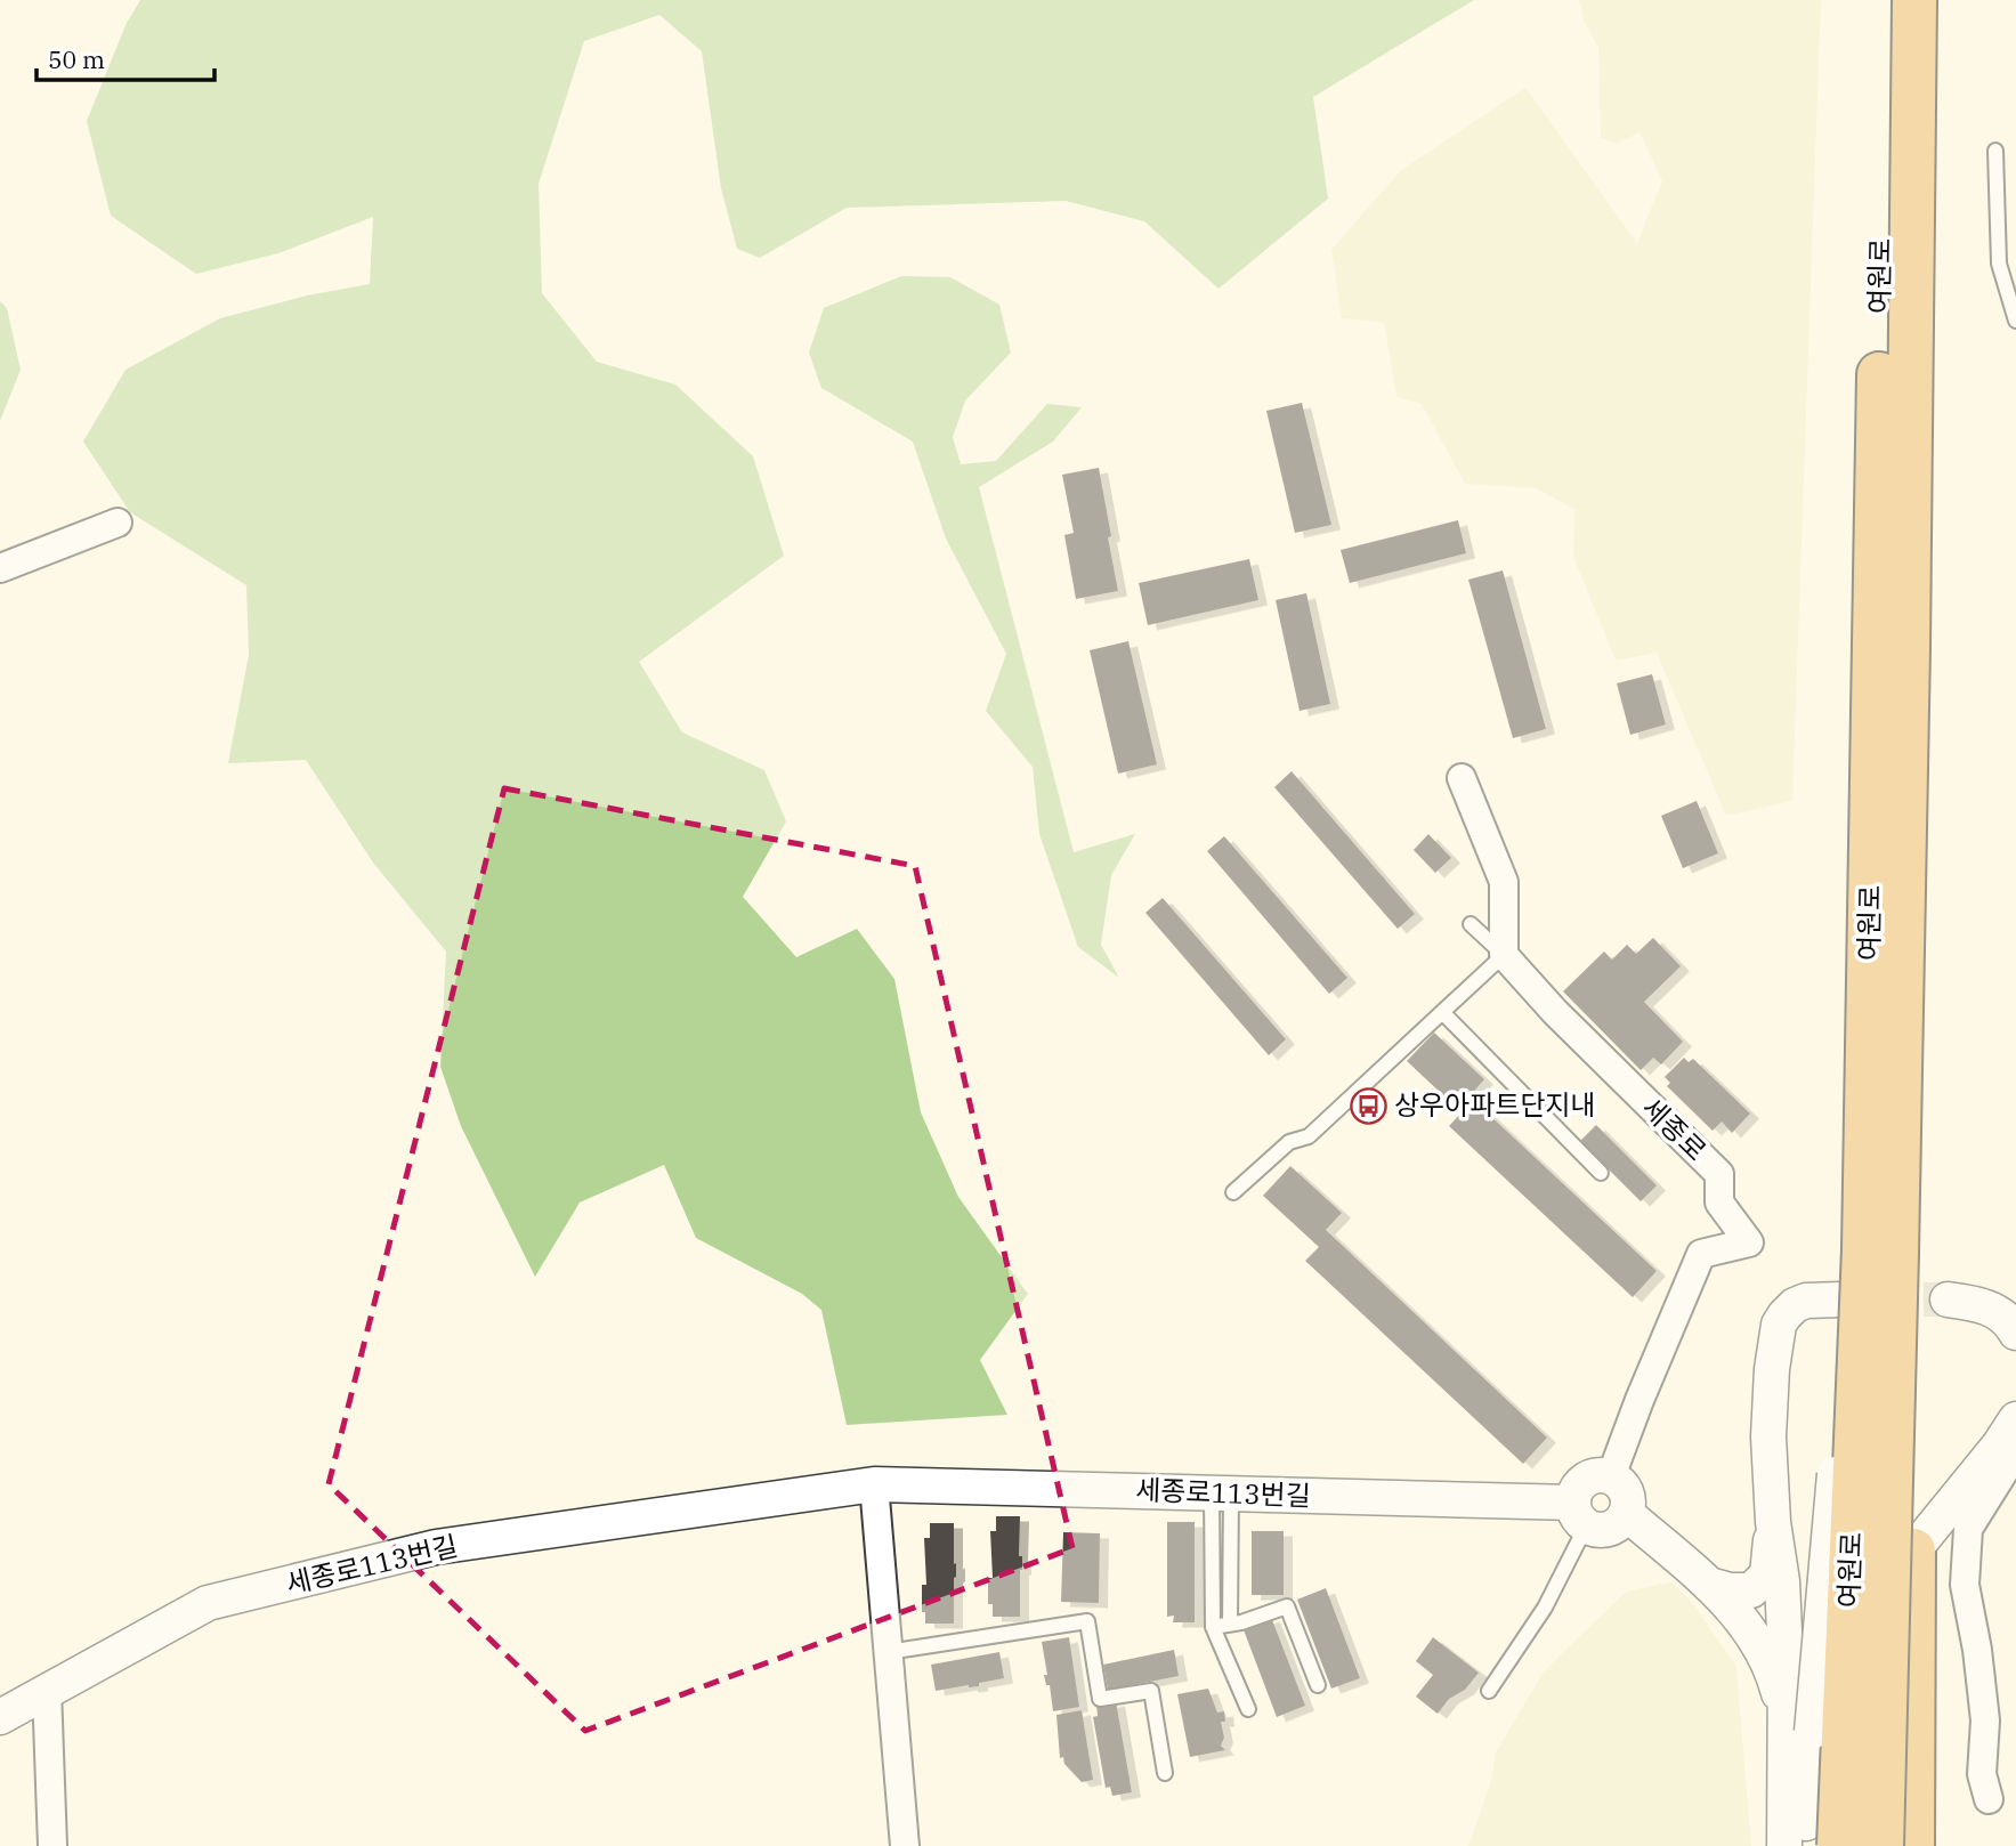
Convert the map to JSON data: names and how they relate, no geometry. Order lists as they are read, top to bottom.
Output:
{
  "streets": {
    "highway": ["여원로"],
    "street": ["세종로", "세종로113번길"]
  },
  "crossings": [
    ["세종로", "세종로113번길"]
  ],
  "places": {
    "bus stop": ["상우아파트단지내"]
  },
  "scale_bar": "50 m"
}
